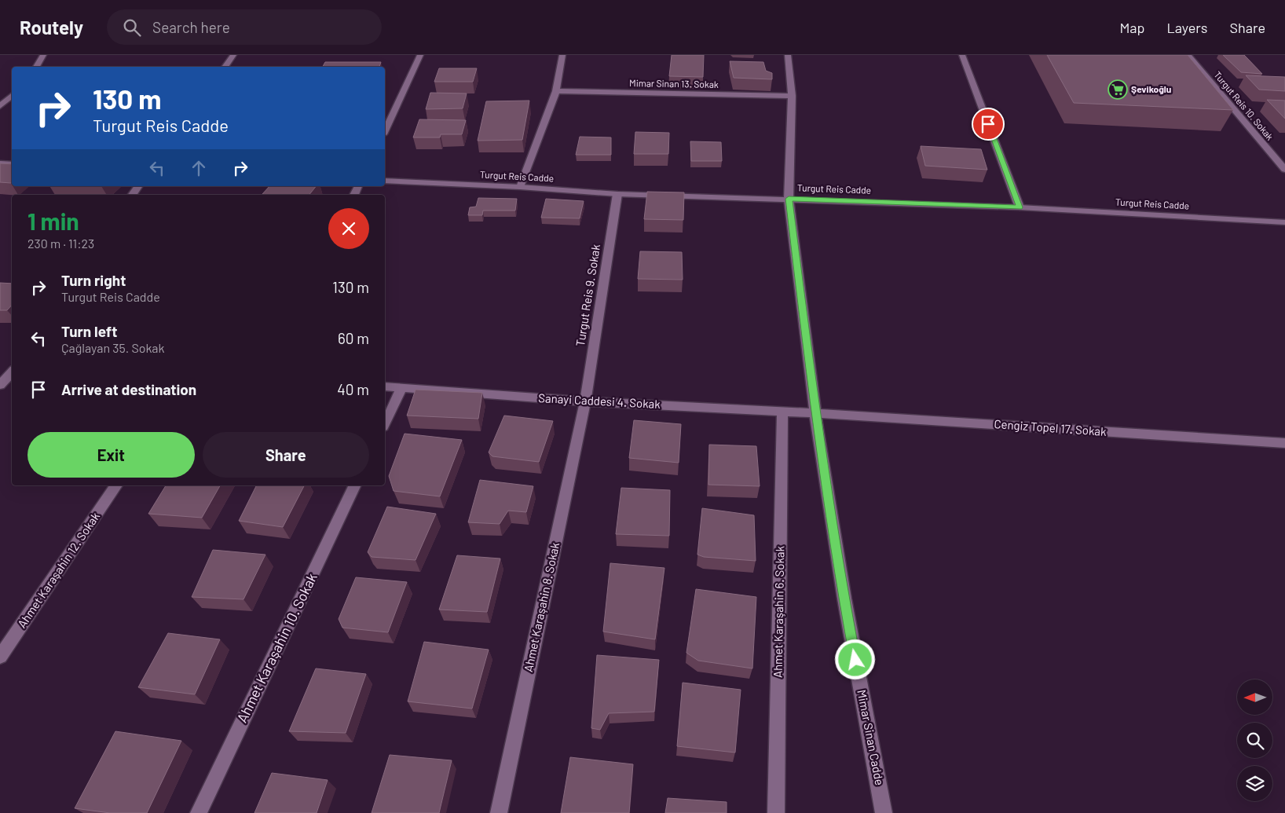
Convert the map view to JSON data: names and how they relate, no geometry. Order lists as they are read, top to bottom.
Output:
{
  "streets": {
    "street": [
      "Mimar Sinan 13. Sokak",
      "Turgut Reis 10. Sokak",
      "Turgut Reis Cadde",
      "Turgut Reis 9. Sokak",
      "Sanayi Caddesi 4. Sokak",
      "Cengiz Topel 17. Sokak",
      "Ahmet Karaşahin 12. Sokak",
      "Ahmet Karaşahin 8. Sokak",
      "Ahmet Karaşahin 6. Sokak",
      "Ahmet Karaşahin 10. Sokak",
      "Mimar Sinan Cadde"
    ]
  },
  "crossings": [
    ["Mimar Sinan 13. Sokak", "Mimar Sinan Cadde"],
    ["Turgut Reis Cadde", "Turgut Reis 9. Sokak"],
    ["Turgut Reis Cadde", "Mimar Sinan Cadde"],
    ["Turgut Reis 9. Sokak", "Sanayi Caddesi 4. Sokak"],
    ["Turgut Reis 9. Sokak", "Ahmet Karaşahin 8. Sokak"],
    ["Sanayi Caddesi 4. Sokak", "Cengiz Topel 17. Sokak"],
    ["Sanayi Caddesi 4. Sokak", "Ahmet Karaşahin 8. Sokak"],
    ["Sanayi Caddesi 4. Sokak", "Ahmet Karaşahin 6. Sokak"],
    ["Sanayi Caddesi 4. Sokak", "Mimar Sinan Cadde"],
    ["Cengiz Topel 17. Sokak", "Mimar Sinan Cadde"]
  ],
  "places": {
    "supermarket": ["Şevikoğlu"]
  },
  "north": "left",
  "page": {
    "header": "Routely",
    "search": "Search here",
    "nav": ["Map", "Layers", "Share"],
    "turn": ["130 m", "Turgut Reis Cadde"],
    "heading": ["1 min", "230 m · 11:23"],
    "list": [
      {
        "name": "Turn right",
        "note": "Turgut Reis Cadde",
        "value": "130 m"
      },
      {
        "name": "Turn left",
        "note": "Çağlayan 35. Sokak",
        "value": "60 m"
      },
      {
        "name": "Arrive at destination",
        "value": "40 m"
      }
    ],
    "buttons": ["Exit", "Share"]
  }
}
